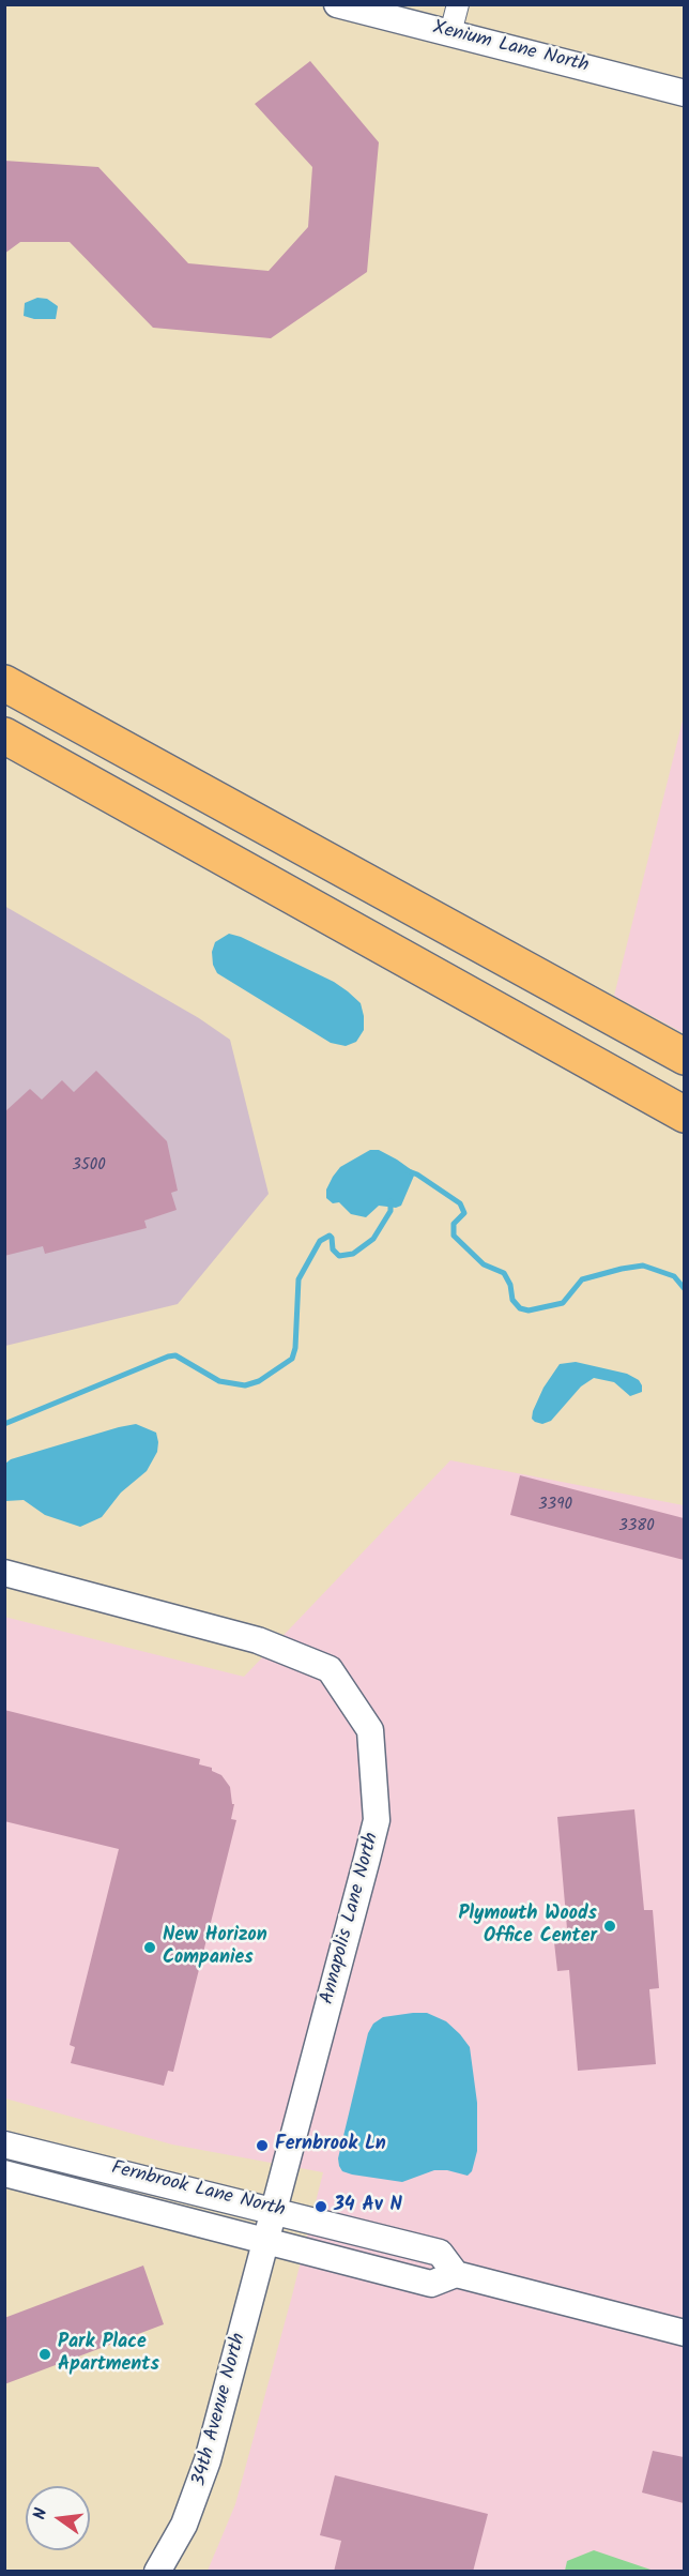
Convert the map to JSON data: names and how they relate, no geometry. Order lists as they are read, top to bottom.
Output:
{
  "streets": {
    "street": [
      "Xenium Lane North",
      "Annapolis Lane North",
      "Fernbrook Lane North",
      "34th Avenue North"
    ]
  },
  "crossings": [
    ["Annapolis Lane North", "Fernbrook Lane North"],
    ["Annapolis Lane North", "34th Avenue North"],
    ["Fernbrook Lane North", "34th Avenue North"]
  ],
  "places": [
    "Plymouth Woods Office Center",
    "New Horizon Companies",
    "Fernbrook Ln",
    "34 Av N",
    "Park Place Apartments"
  ],
  "house_numbers": ["3500", "3390", "3380"],
  "north": "left"
}
